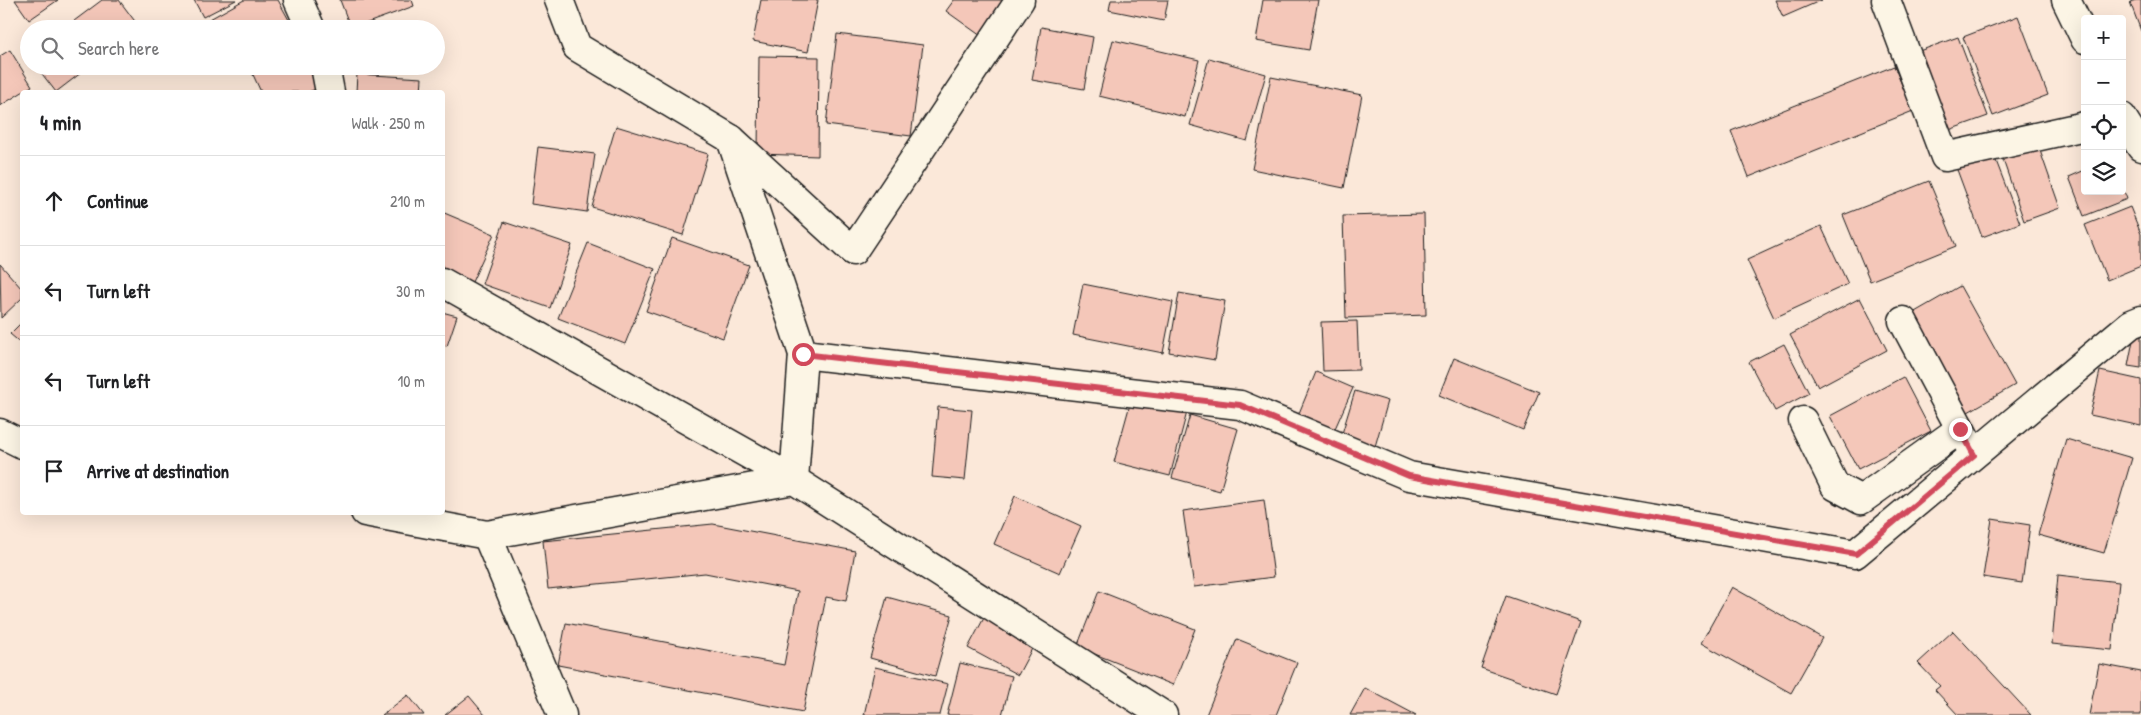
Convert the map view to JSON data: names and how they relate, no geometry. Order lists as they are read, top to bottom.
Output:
{
  "page": {
    "map_buttons": ["+", "−"],
    "search": "Search here",
    "heading": ["4 min", "Walk · 250 m"],
    "list": [
      ["Continue", "210 m"],
      ["Turn left", "30 m"],
      ["Turn left", "10 m"],
      "Arrive at destination"
    ]
  }
}
